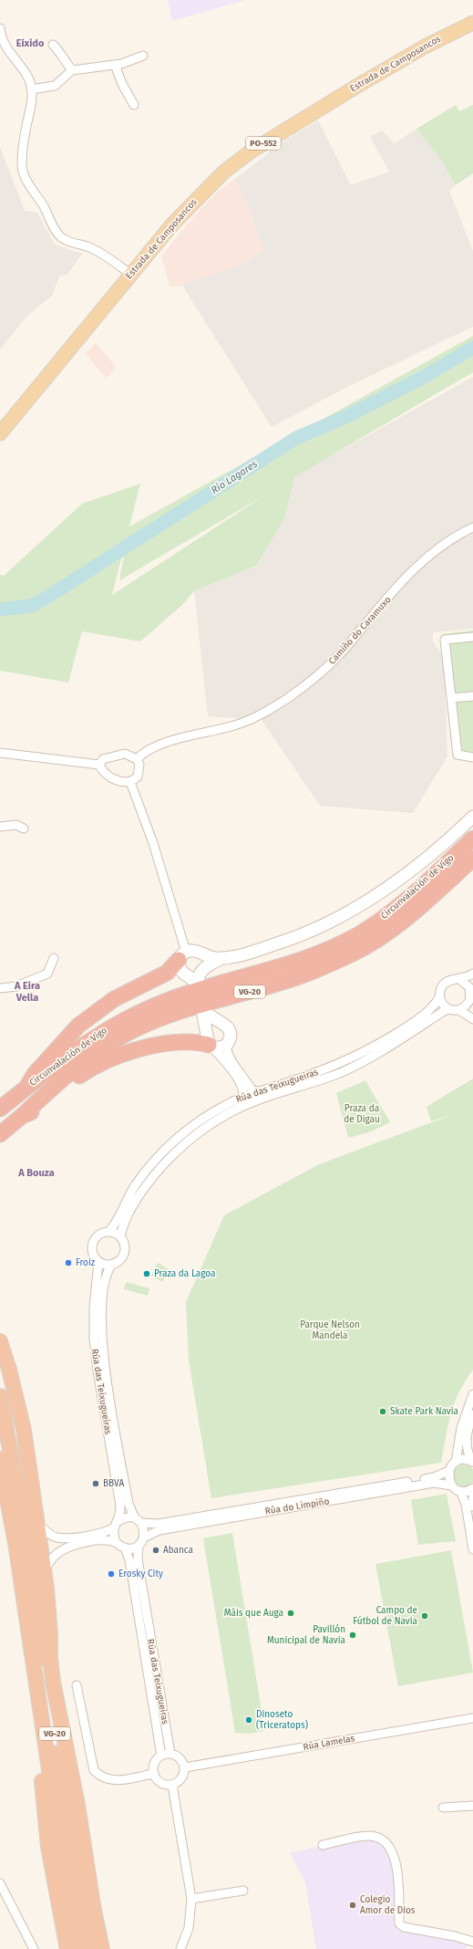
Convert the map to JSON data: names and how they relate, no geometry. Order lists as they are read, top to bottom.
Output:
{
  "streets": {
    "highway": ["Circunvalación de Vigo", "VG-20"],
    "main road": ["Estrada de Camposancos", "PO-552"],
    "street": [
      "Camiño do Caramuxo",
      "Rúa das Teixugueiras",
      "Rúa do Limpiño",
      "Rúa Lamelas"
    ]
  },
  "crossings": [
    ["Rúa das Teixugueiras", "Rúa do Limpiño"],
    ["Rúa das Teixugueiras", "Rúa Lamelas"]
  ],
  "districts": ["Eixido", "A Eira Vella", "A Bouza"],
  "water": ["Río Lagares"],
  "parks": ["Praza da de Digau", "Parque Nelson Mandela"],
  "places": [
    "Froiz",
    "Praza da Lagoa",
    "Skate Park Navia",
    "BBVA",
    "Abanca",
    "Erosky City",
    "Máis que Auga",
    "Campo de Fútbol de Navia",
    "Pavillón Municipal de Navia",
    "Dinoseto (Triceratops)",
    "Colegio Amor de Dios"
  ]
}
